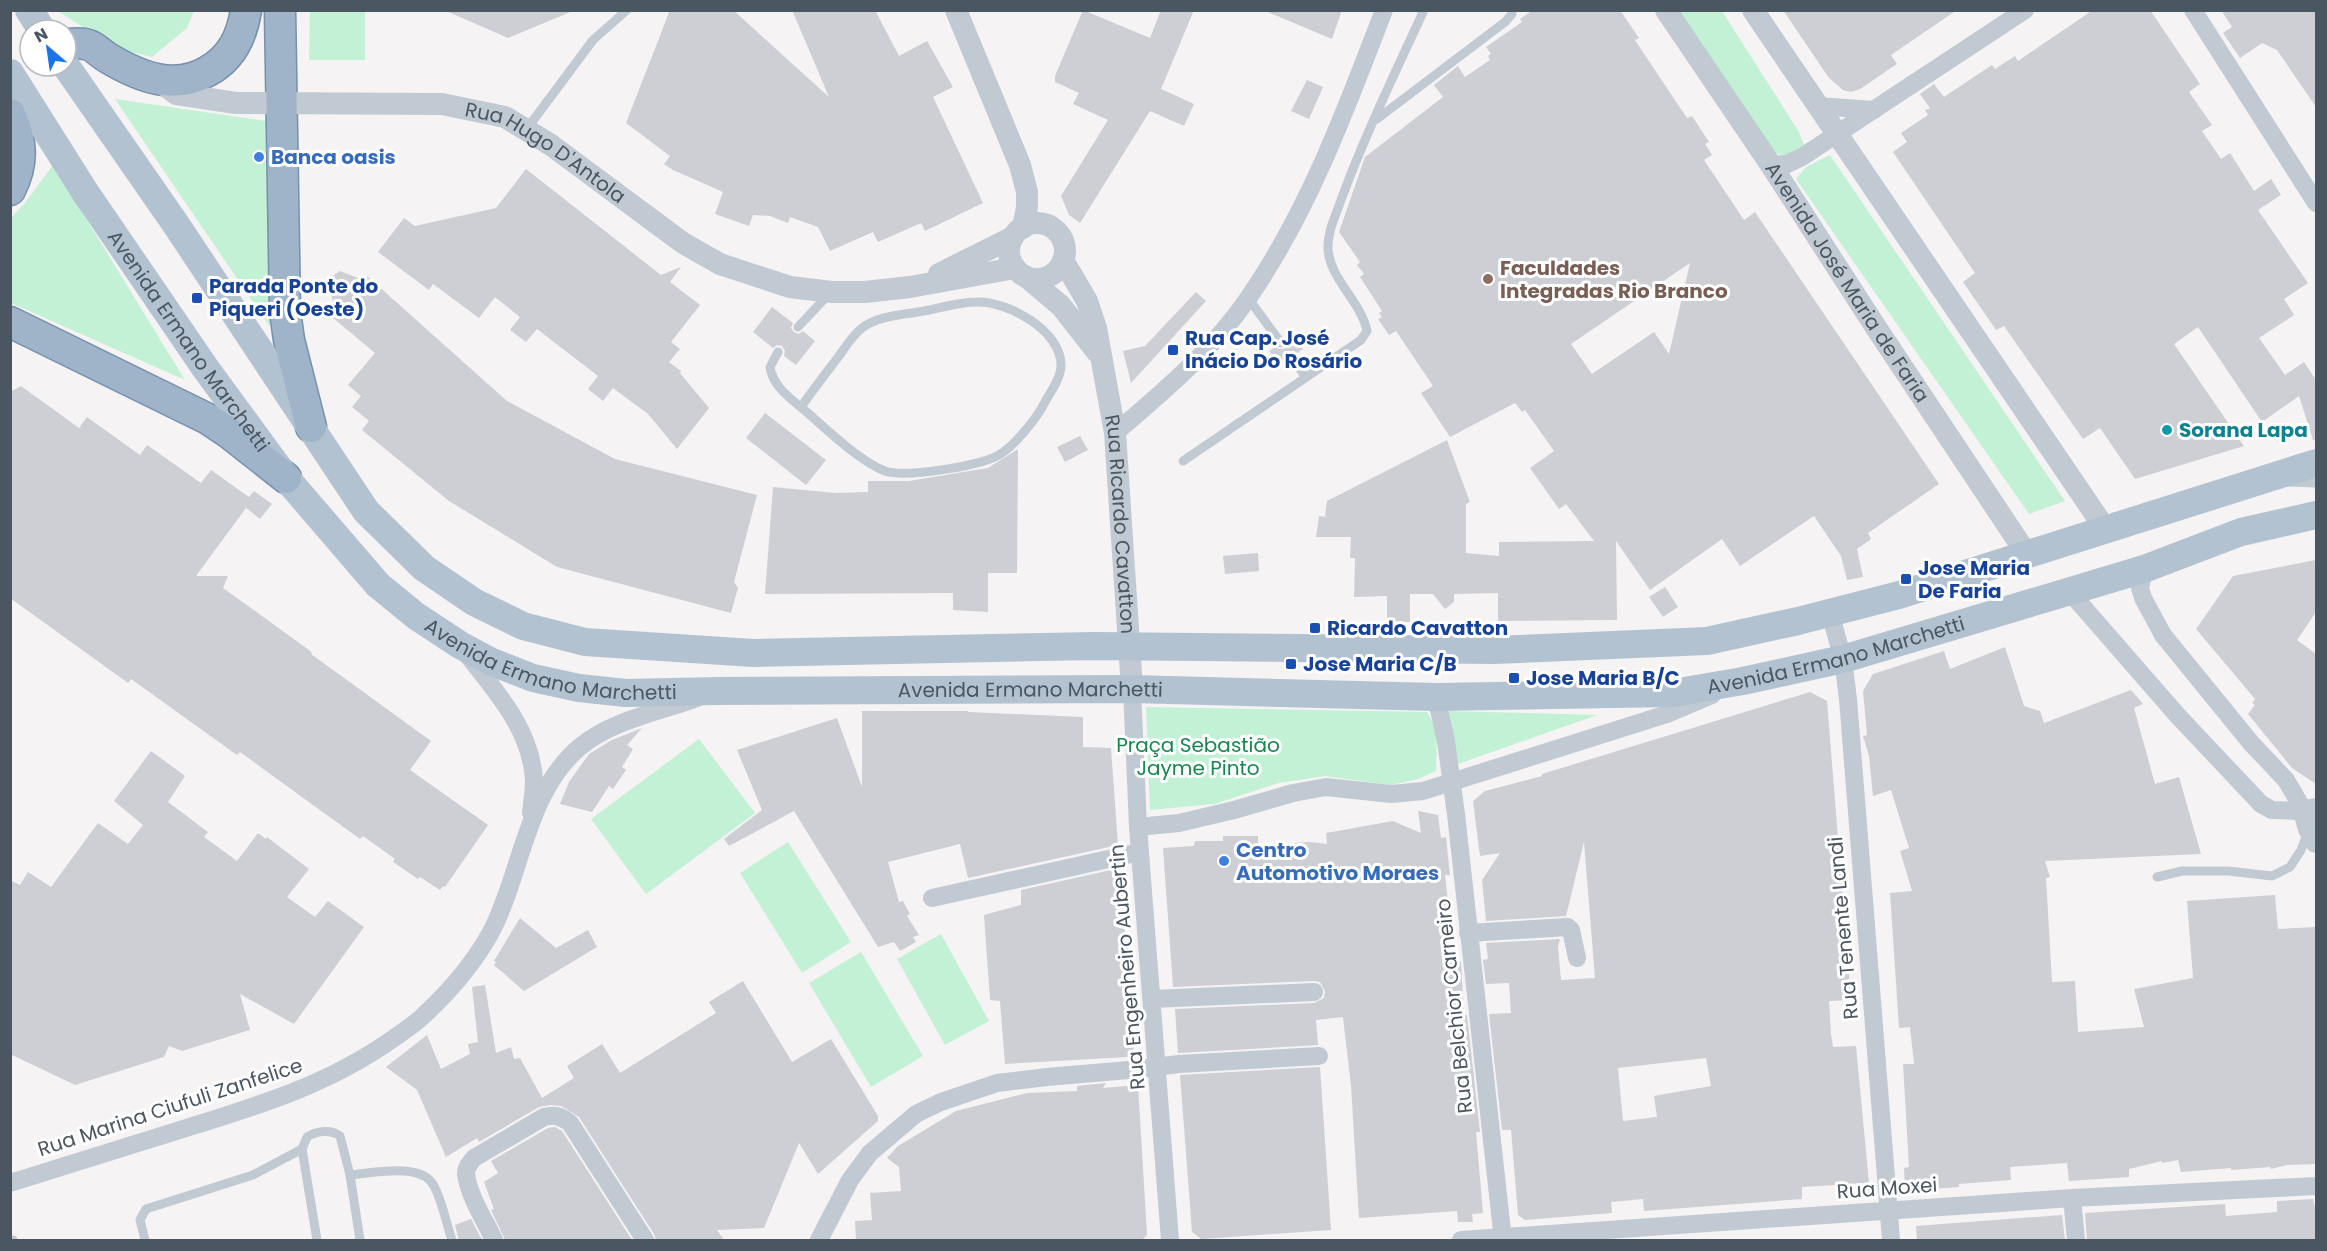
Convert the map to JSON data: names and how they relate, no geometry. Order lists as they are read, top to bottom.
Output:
{
  "streets": {
    "main road": ["Avenida Ermano Marchetti"],
    "street": [
      "Rua Hugo D'Antola",
      "Avenida José Maria de Faria",
      "Rua Ricardo Cavatton",
      "Rua Tenente Landi",
      "Rua Engenheiro Aubertin",
      "Rua Belchior Carneiro",
      "Rua Marina Ciufuli Zanfelice",
      "Rua Moxei"
    ]
  },
  "crossings": [
    ["Rua Hugo D'Antola", "Rua Ricardo Cavatton"],
    ["Avenida José Maria de Faria", "Avenida Ermano Marchetti"],
    ["Avenida Ermano Marchetti", "Rua Ricardo Cavatton"],
    ["Avenida Ermano Marchetti", "Rua Tenente Landi"],
    ["Avenida Ermano Marchetti", "Rua Engenheiro Aubertin"],
    ["Avenida Ermano Marchetti", "Rua Belchior Carneiro"],
    ["Avenida Ermano Marchetti", "Rua Marina Ciufuli Zanfelice"],
    ["Rua Ricardo Cavatton", "Rua Engenheiro Aubertin"],
    ["Rua Tenente Landi", "Rua Moxei"],
    ["Rua Belchior Carneiro", "Rua Moxei"]
  ],
  "parks": ["Praça Sebastião Jayme Pinto"],
  "places": {
    "other": [
      "Banca oasis",
      "Faculdades Integradas Rio Branco",
      "Sorana Lapa",
      "Centro Automotivo Moraes"
    ],
    "transit": [
      "Parada Ponte do Piqueri (Oeste)",
      "Rua Cap. José Inácio Do Rosário",
      "Jose Maria De Faria",
      "Ricardo Cavatton",
      "Jose Maria C/B",
      "Jose Maria B/C"
    ]
  },
  "north": "top left"
}
